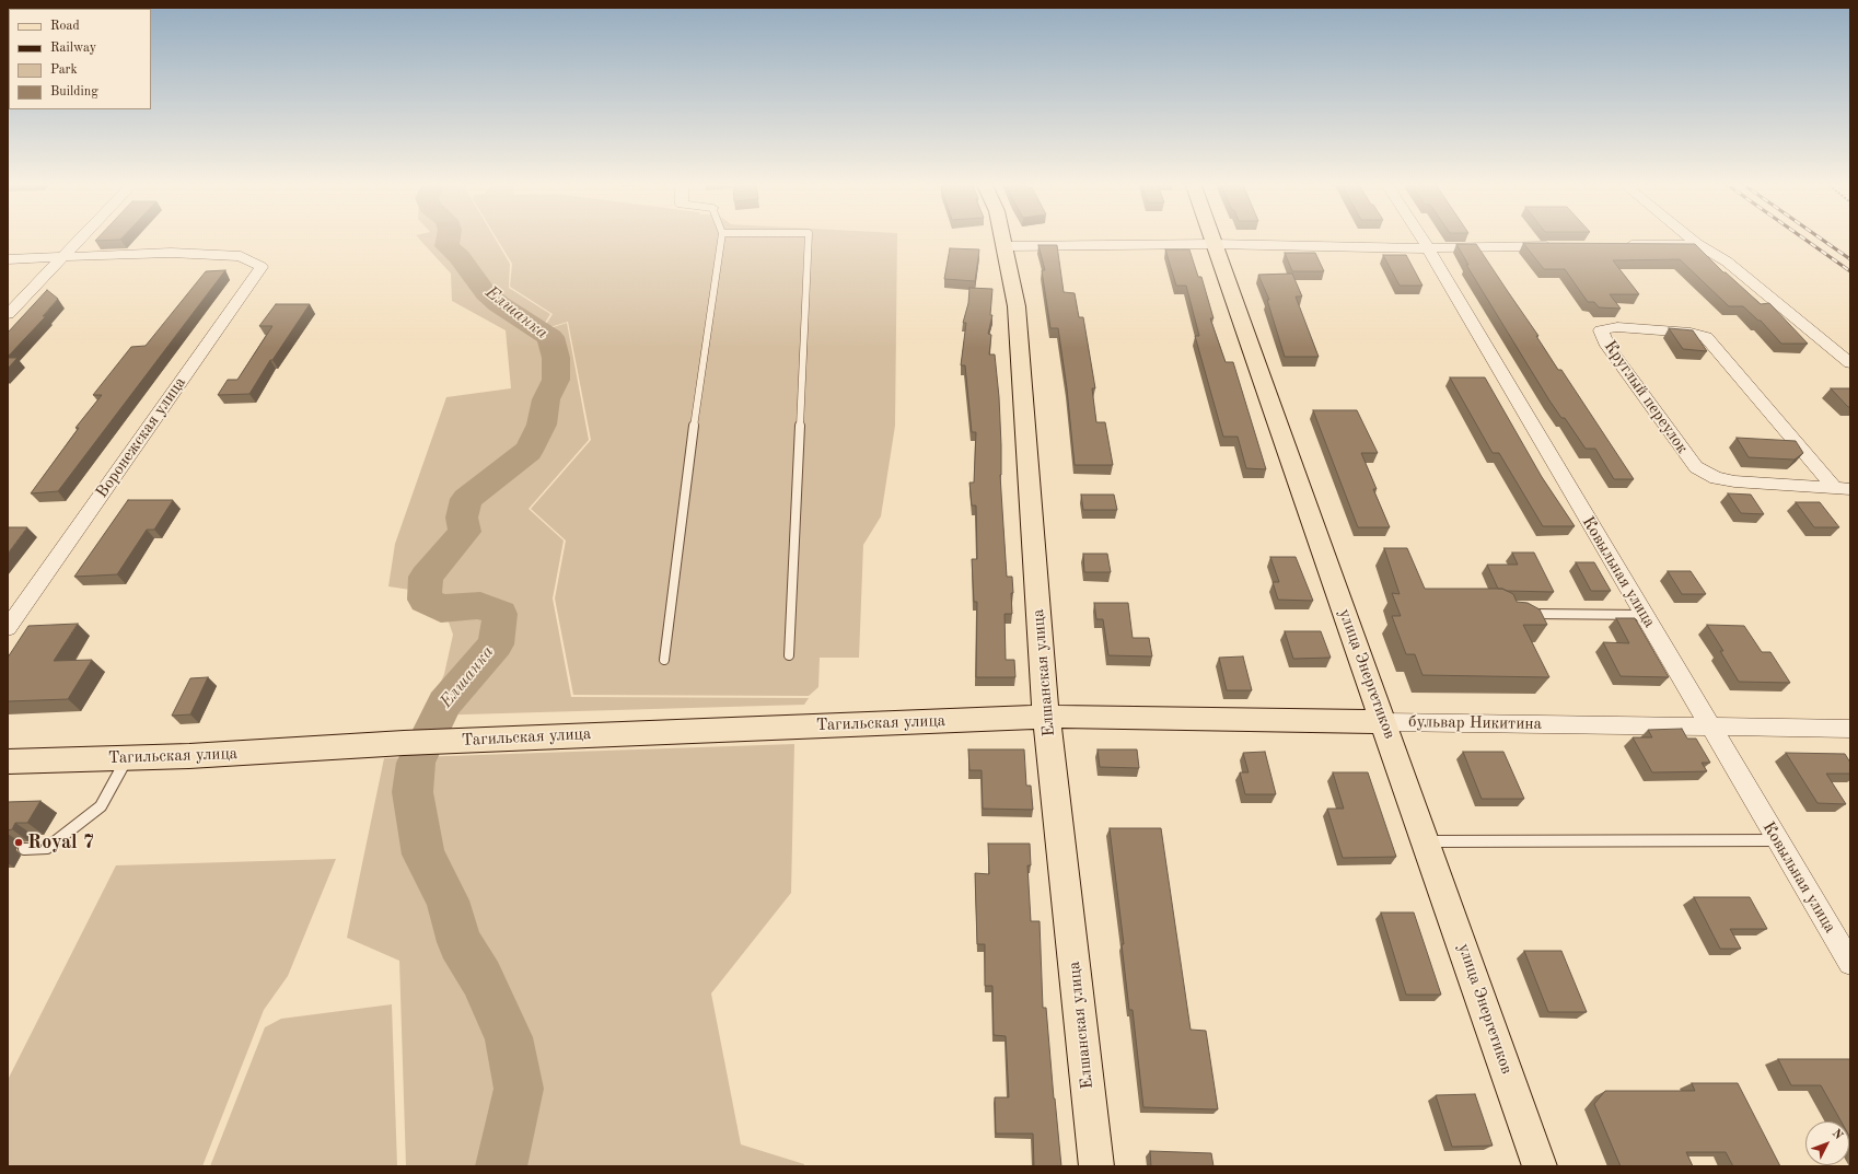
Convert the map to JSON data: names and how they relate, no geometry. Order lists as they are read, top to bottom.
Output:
{
  "streets": {
    "main road": [
      "Елшанская улица",
      "улица Энергетиков",
      "Тагильская улица",
      "бульвар Никитина"
    ],
    "street": ["Круглый переулок", "Воронежская улица", "Ковыльная улица"]
  },
  "crossings": [
    ["Ковыльная улица", "бульвар Никитина"],
    ["Елшанская улица", "Тагильская улица"],
    ["Елшанская улица", "бульвар Никитина"],
    ["улица Энергетиков", "бульвар Никитина"],
    ["Тагильская улица", "бульвар Никитина"]
  ],
  "water": ["Елшанка"],
  "places": ["Royal 7"],
  "legend": [
    "Road",
    "Railway",
    "Park",
    "Building"
  ],
  "north": "top right"
}
